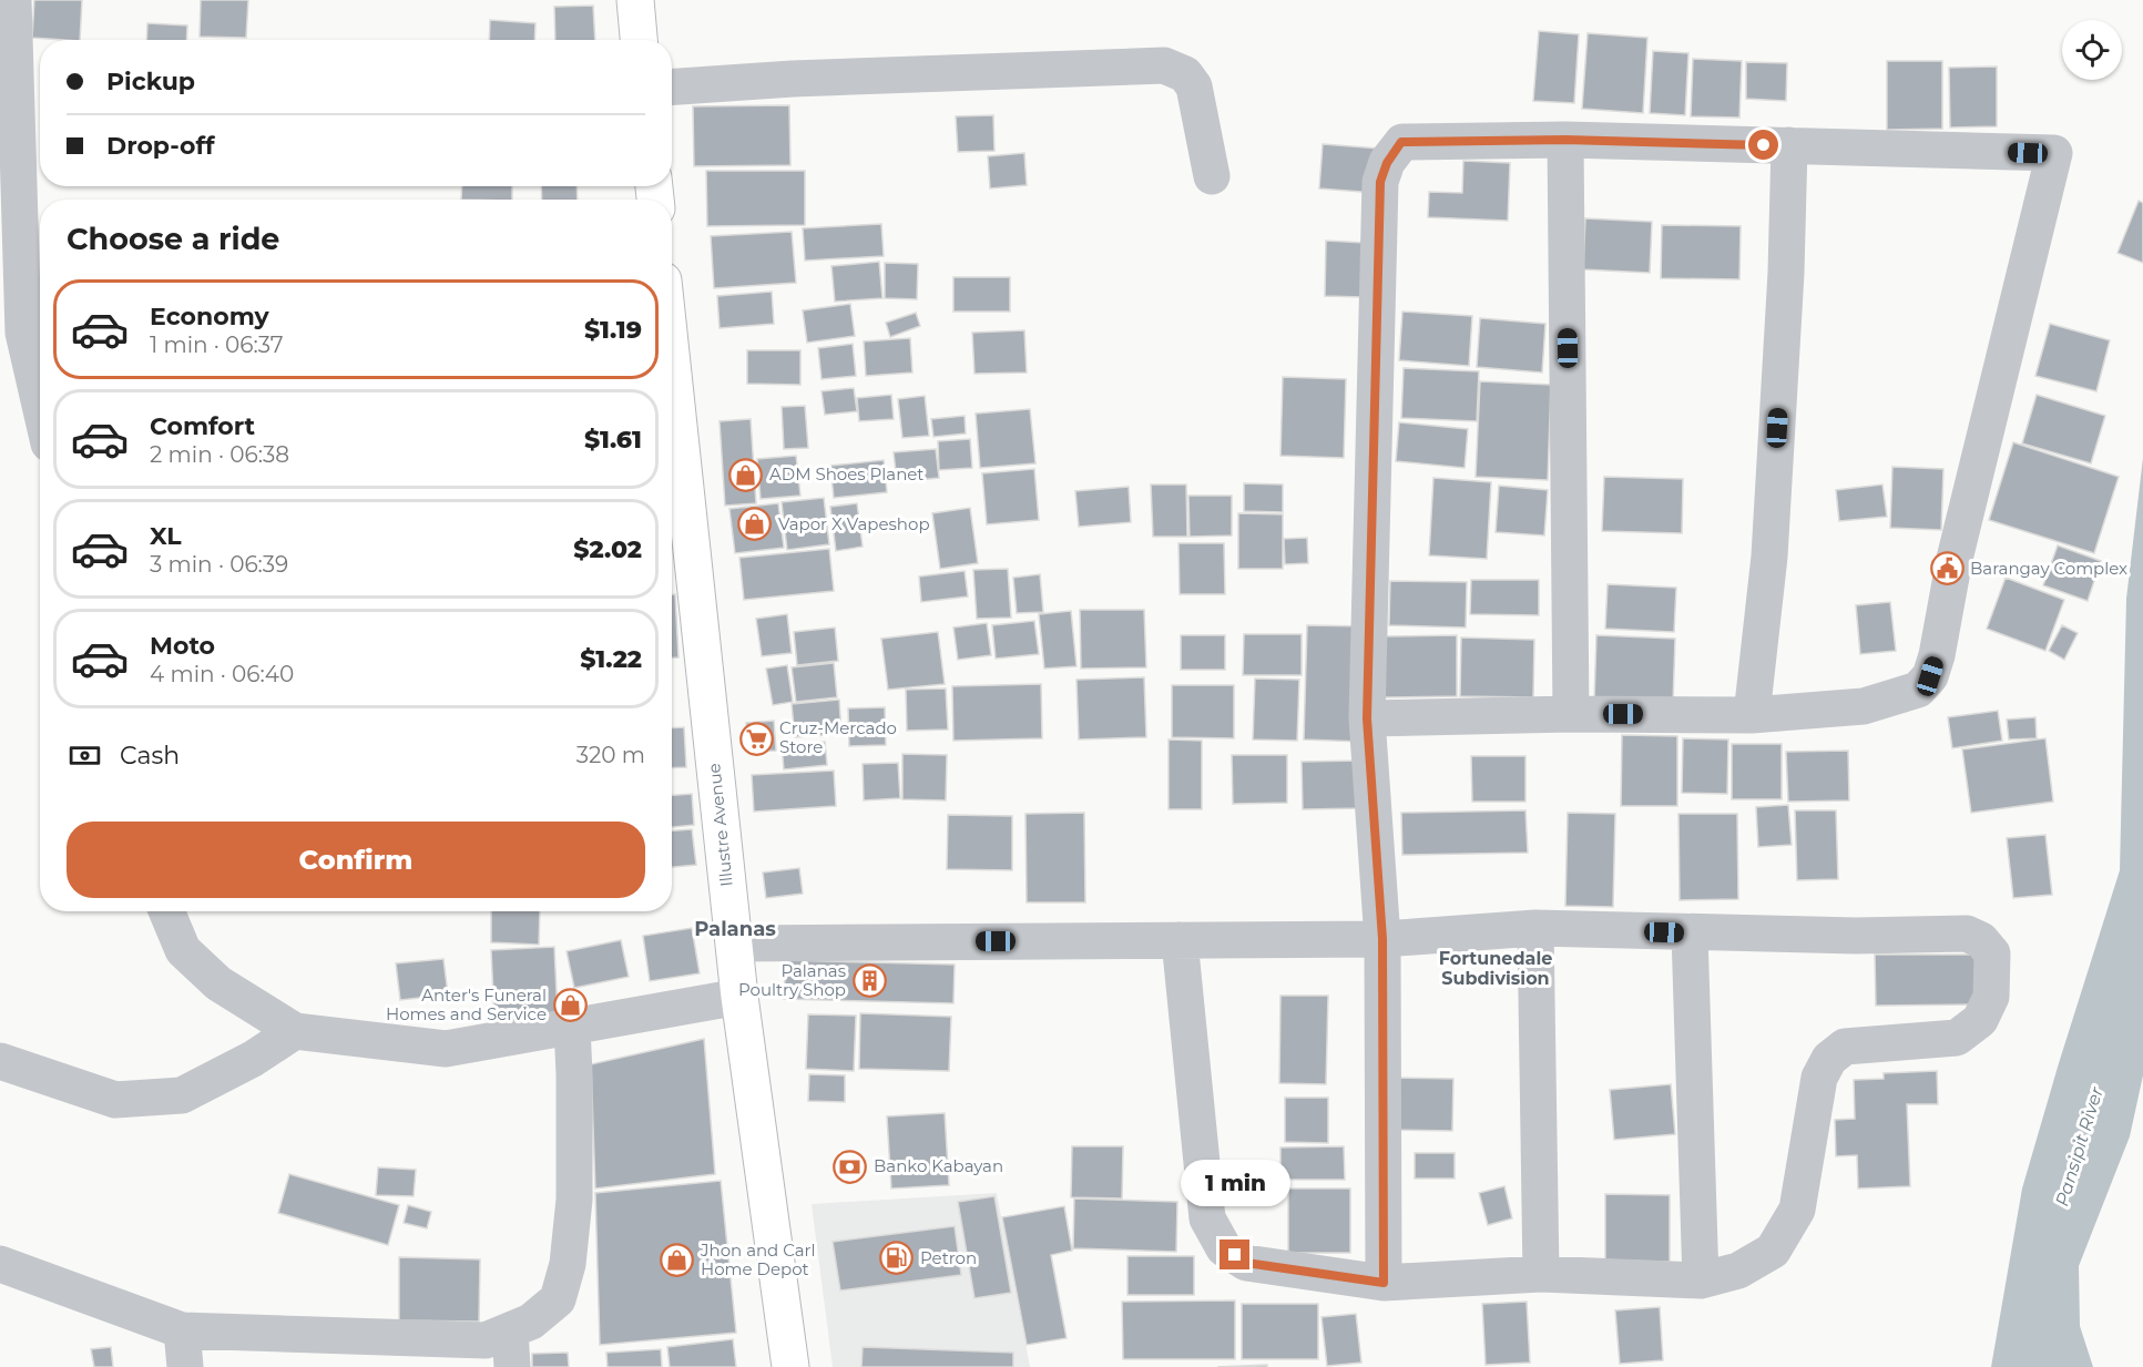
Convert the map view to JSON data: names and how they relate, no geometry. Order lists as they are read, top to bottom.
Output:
{
  "streets": {
    "main road": ["Illustre Avenue"]
  },
  "districts": ["Palanas", "Fortunedale Subdivision"],
  "water": ["Pansipit River"],
  "places": {
    "shop": [
      "ADM Shoes Planet",
      "Vapor X Vapeshop",
      "Anter's Funeral Homes and Service",
      "Jhon and Carl Home Depot"
    ],
    "public building": ["Barangay Complex"],
    "supermarket": ["Cruz-Mercado Store"],
    "building": ["Palanas Poultry Shop"],
    "bank": ["Banko Kabayan"],
    "fuel station": ["Petron"]
  },
  "page": {
    "banner": ["Pickup", "Drop-off"],
    "heading": "Choose a ride",
    "list": [
      {
        "name": "Economy",
        "note": "1 min · 06:37",
        "value": "$1.19"
      },
      {
        "name": "Comfort",
        "note": "2 min · 06:38",
        "value": "$1.61"
      },
      {
        "name": "XL",
        "note": "3 min · 06:39",
        "value": "$2.02"
      },
      {
        "name": "Moto",
        "note": "4 min · 06:40",
        "value": "$1.22"
      }
    ],
    "pay": ["Cash", "320 m"],
    "buttons": "Confirm",
    "bubble": "1 min"
  }
}
